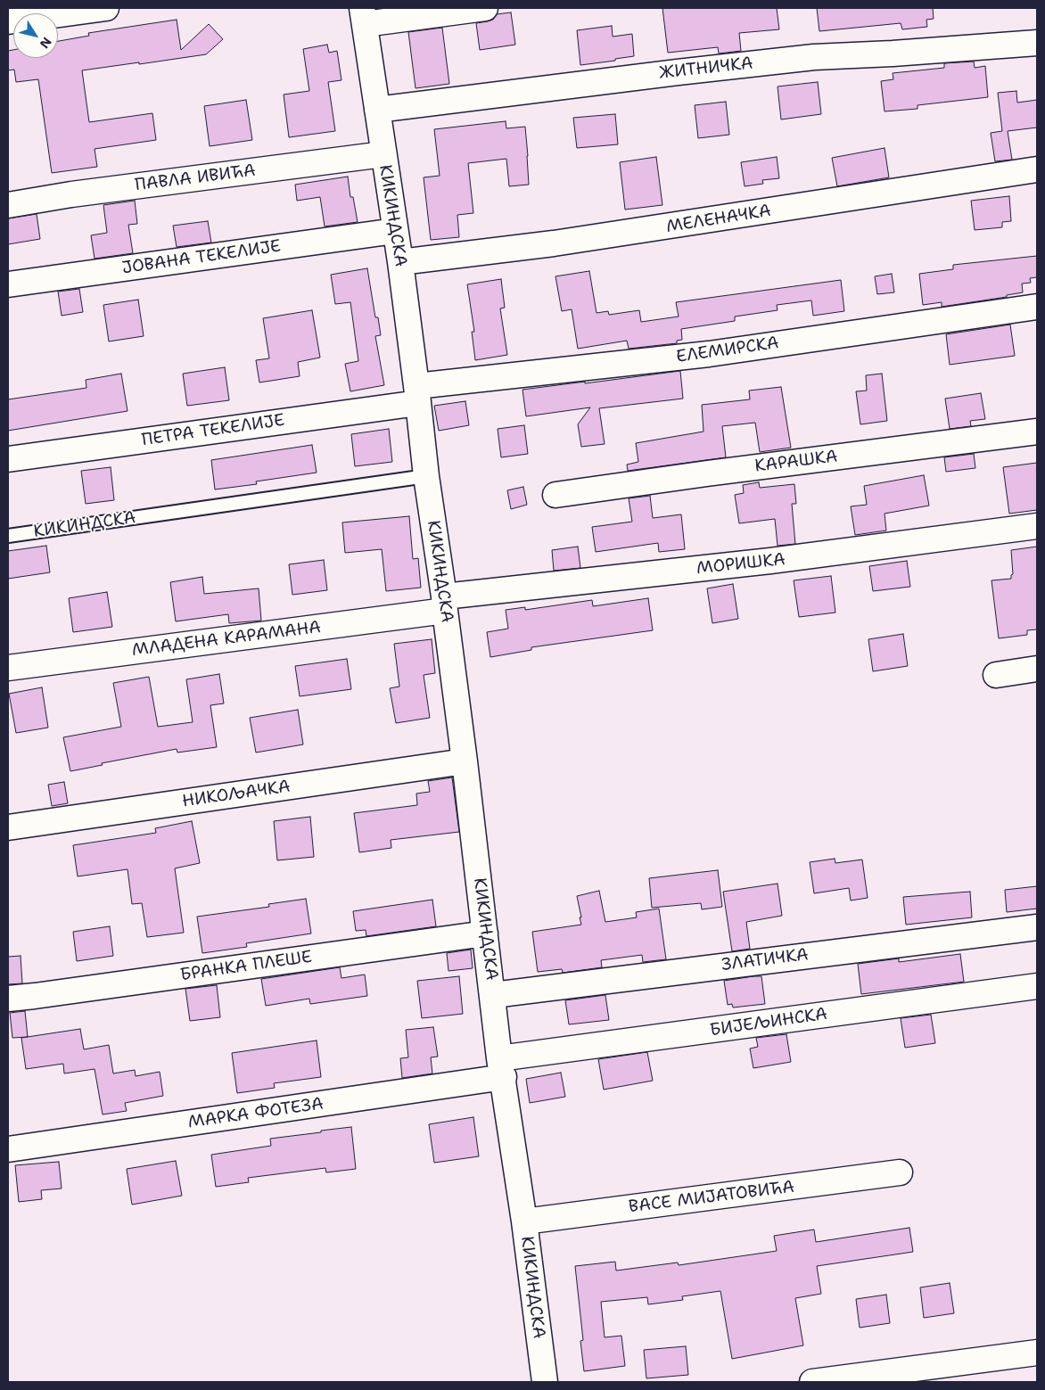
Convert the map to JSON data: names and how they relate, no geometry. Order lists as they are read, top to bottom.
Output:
{
  "streets": {
    "street": [
      "ЖИТНИЧКА",
      "ПАВЛА ИВИЋА",
      "КИКИНДСКА",
      "МЕЛЕНАЧКА",
      "ЈОВАНА ТЕКЕЛИЈЕ",
      "ЕЛЕМИРСКА",
      "ПЕТРА ТЕКЕЛИЈЕ",
      "КАРАШКА",
      "МОРИШКА",
      "МЛАДЕНА КАРАМАНА",
      "НИКОЉАЧКА",
      "ЗЛАТИЧКА",
      "БРАНКА ПЛЕШЕ",
      "БИЈЕЉИНСКА",
      "МАРКА ФОТЕЗА",
      "ВАСЕ МИЈАТОВИЋА"
    ]
  },
  "crossings": [
    ["ЖИТНИЧКА", "КИКИНДСКА"],
    ["ПАВЛА ИВИЋА", "КИКИНДСКА"],
    ["КИКИНДСКА", "МЕЛЕНАЧКА"],
    ["КИКИНДСКА", "ЈОВАНА ТЕКЕЛИЈЕ"],
    ["КИКИНДСКА", "ЕЛЕМИРСКА"],
    ["КИКИНДСКА", "ПЕТРА ТЕКЕЛИЈЕ"],
    ["КИКИНДСКА", "МОРИШКА"],
    ["КИКИНДСКА", "МЛАДЕНА КАРАМАНА"],
    ["КИКИНДСКА", "НИКОЉАЧКА"],
    ["КИКИНДСКА", "ЗЛАТИЧКА"],
    ["КИКИНДСКА", "БРАНКА ПЛЕШЕ"],
    ["КИКИНДСКА", "БИЈЕЉИНСКА"],
    ["КИКИНДСКА", "МАРКА ФОТЕЗА"],
    ["КИКИНДСКА", "ВАСЕ МИЈАТОВИЋА"],
    ["ЕЛЕМИРСКА", "ПЕТРА ТЕКЕЛИЈЕ"],
    ["МОРИШКА", "МЛАДЕНА КАРАМАНА"],
    ["БИЈЕЉИНСКА", "МАРКА ФОТЕЗА"]
  ],
  "north": "bottom right"
}
